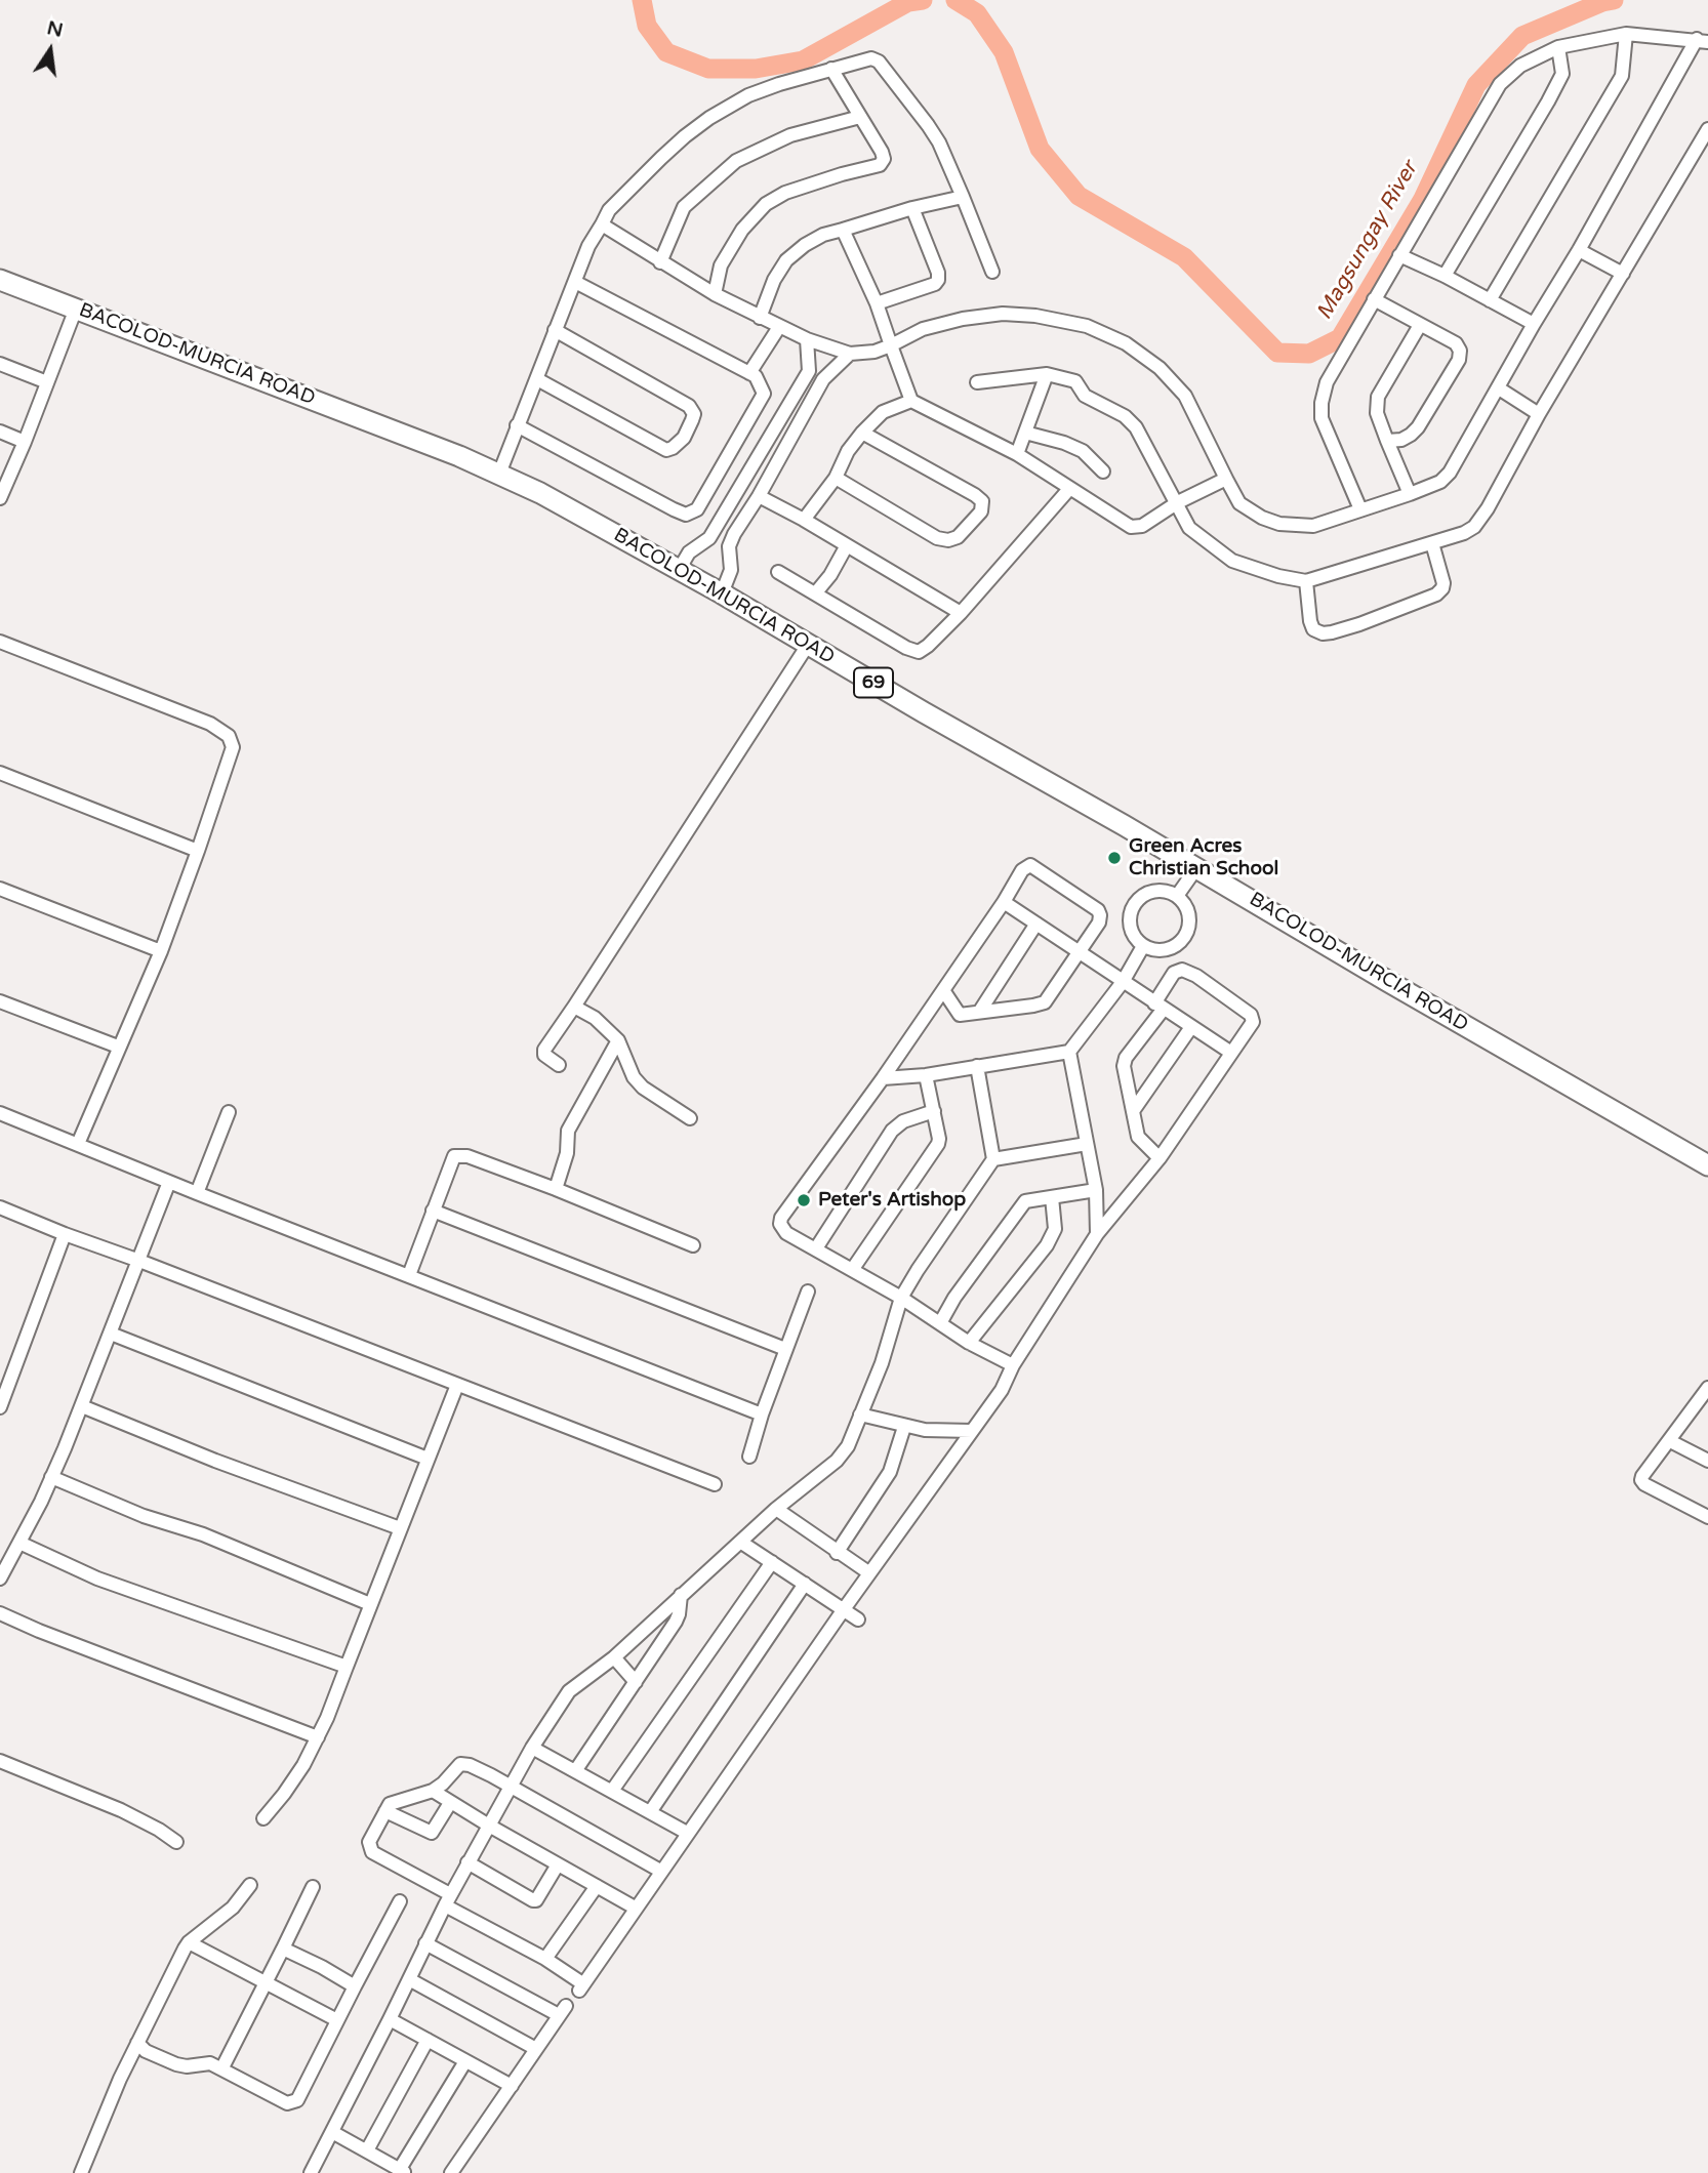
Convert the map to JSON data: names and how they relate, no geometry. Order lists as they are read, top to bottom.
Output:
{
  "streets": {
    "main road": ["BACOLOD-MURCIA ROAD", "69"]
  },
  "water": ["Magsungay River"],
  "places": ["Green Acres Christian School", "Peter's Artishop"],
  "north": "top"
}
